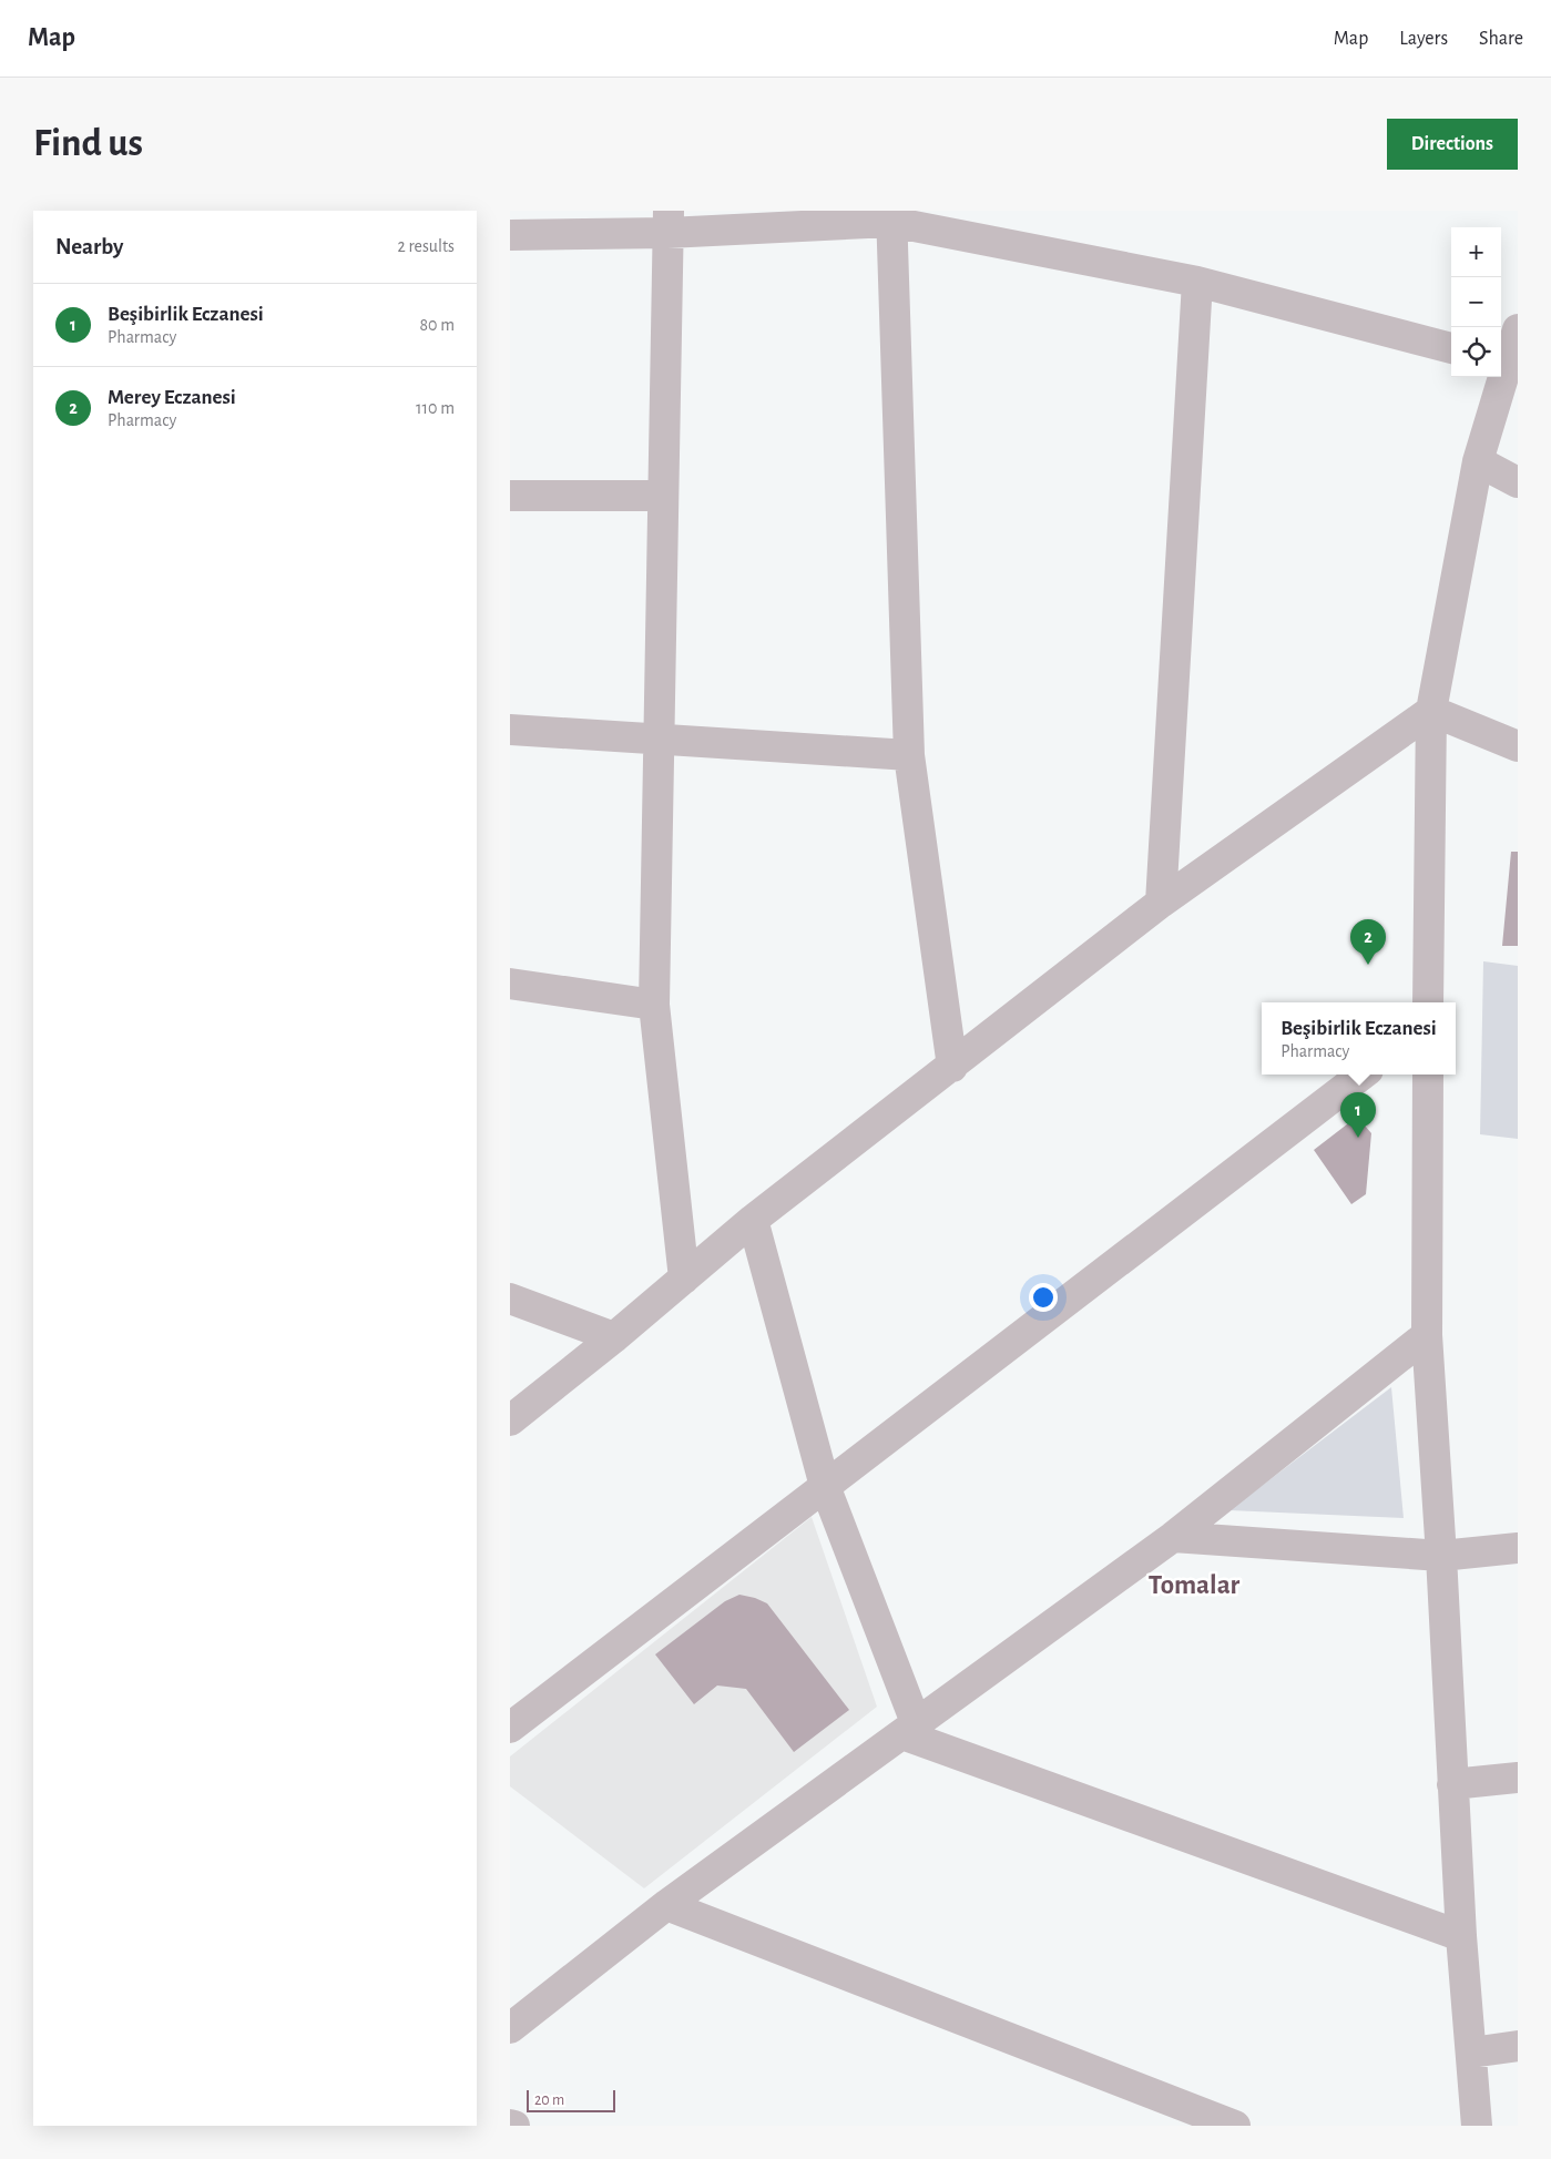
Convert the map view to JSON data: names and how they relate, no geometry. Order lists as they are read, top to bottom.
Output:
{
  "districts": ["Tomalar"],
  "scale_bar": "20 m",
  "page": {
    "header": "Map",
    "nav": ["Map", "Layers", "Share"],
    "buttons": "Directions",
    "title": "Find us",
    "heading": ["Nearby", "2 results"],
    "map_buttons": ["+", "−"],
    "list": [
      {
        "mark": "1",
        "name": "Beşibirlik Eczanesi",
        "note": "Pharmacy",
        "value": "80 m"
      },
      {
        "mark": "2",
        "name": "Merey Eczanesi",
        "note": "Pharmacy",
        "value": "110 m"
      }
    ],
    "pins": ["2", "1"],
    "popup": ["Beşibirlik Eczanesi", "Pharmacy"],
    "scale": "20 m"
  }
}
